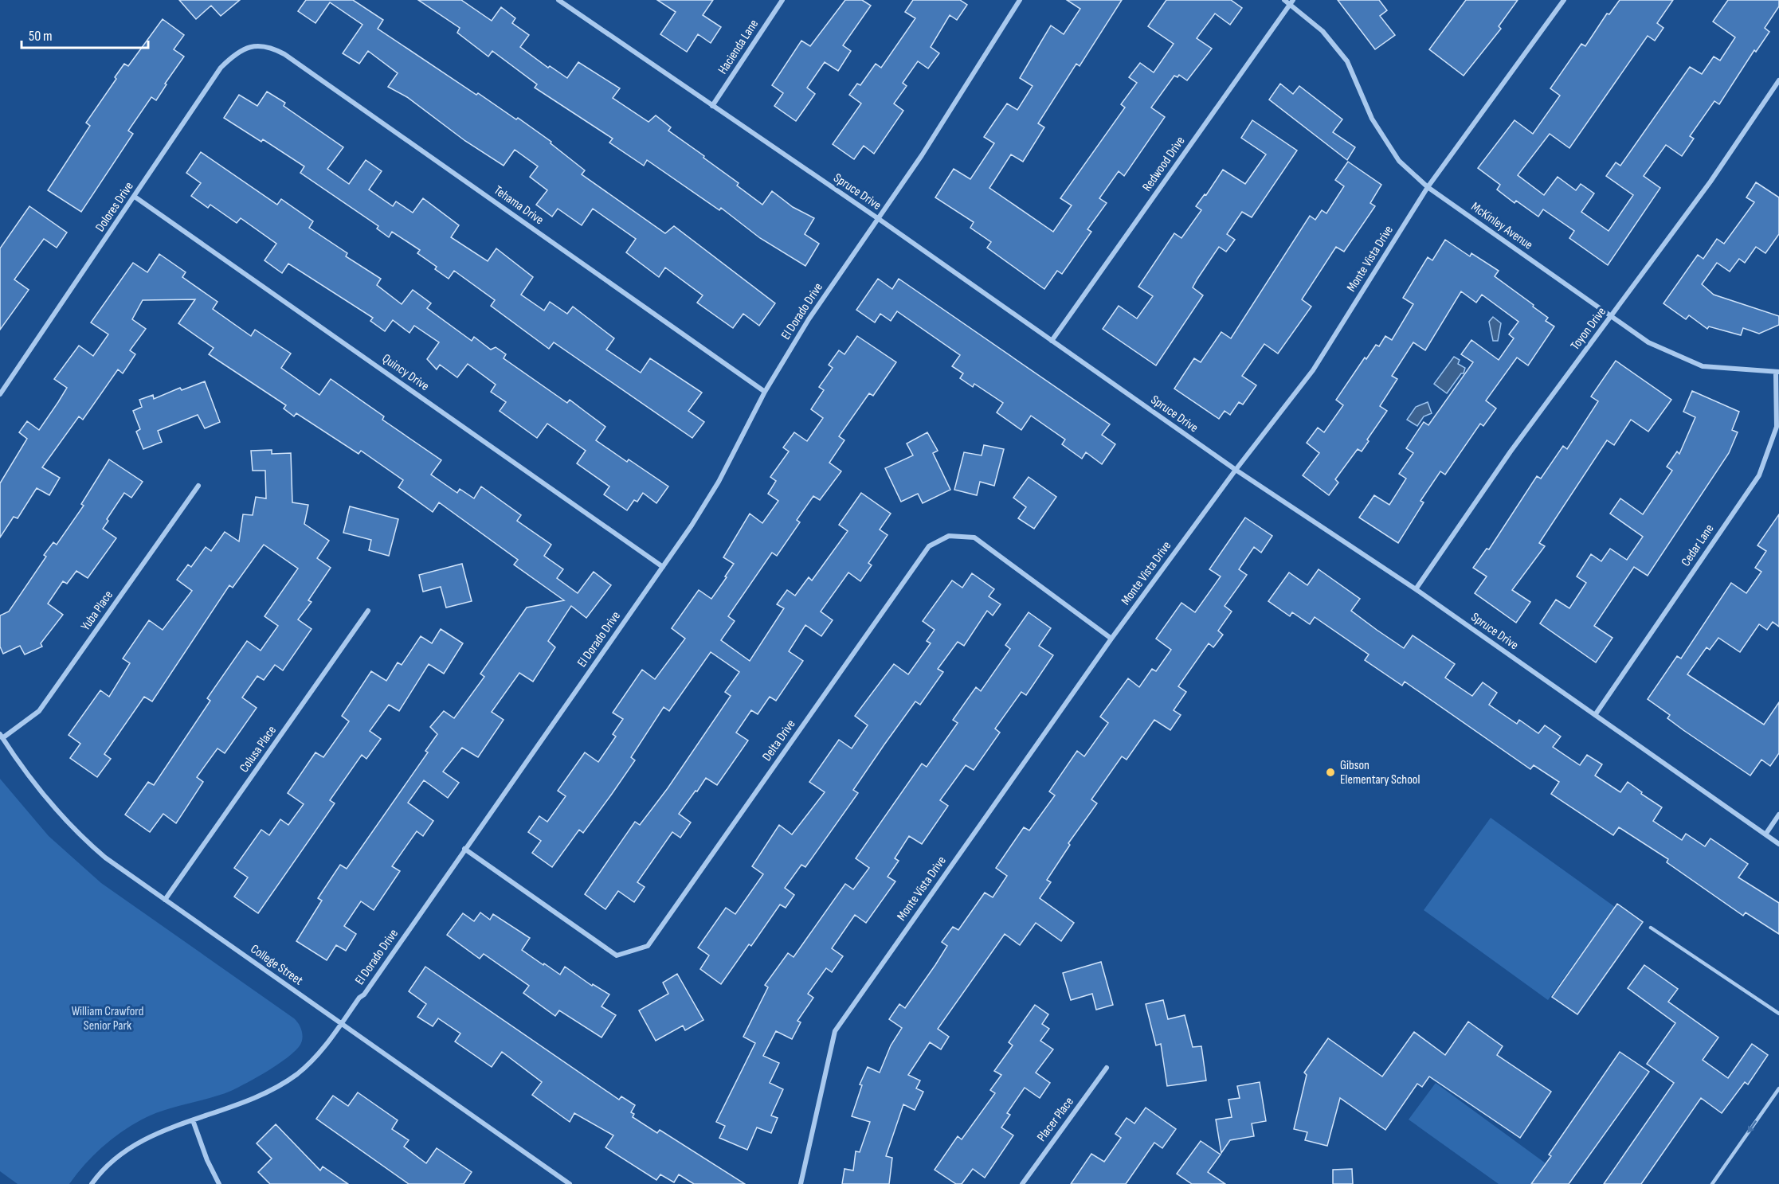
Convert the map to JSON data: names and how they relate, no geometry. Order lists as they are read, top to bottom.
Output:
{
  "streets": {
    "street": [
      "Hacienda Lane",
      "Redwood Drive",
      "Spruce Drive",
      "Tehama Drive",
      "Dolores Drive",
      "McKinley Avenue",
      "Monte Vista Drive",
      "El Dorado Drive",
      "Toyon Drive",
      "Quincy Drive",
      "Cedar Lane",
      "Yuba Place",
      "Delta Drive",
      "Colusa Place",
      "College Street",
      "Placer Place"
    ]
  },
  "crossings": [
    ["Hacienda Lane", "Spruce Drive"],
    ["Redwood Drive", "Spruce Drive"],
    ["Redwood Drive", "McKinley Avenue"],
    ["Spruce Drive", "Monte Vista Drive"],
    ["Spruce Drive", "El Dorado Drive"],
    ["Spruce Drive", "Toyon Drive"],
    ["Spruce Drive", "Cedar Lane"],
    ["Tehama Drive", "Dolores Drive"],
    ["Tehama Drive", "El Dorado Drive"],
    ["Dolores Drive", "Quincy Drive"],
    ["McKinley Avenue", "Monte Vista Drive"],
    ["McKinley Avenue", "Toyon Drive"],
    ["McKinley Avenue", "Cedar Lane"],
    ["Monte Vista Drive", "Delta Drive"],
    ["El Dorado Drive", "Quincy Drive"],
    ["El Dorado Drive", "Delta Drive"],
    ["El Dorado Drive", "College Street"],
    ["Yuba Place", "College Street"],
    ["Colusa Place", "College Street"]
  ],
  "parks": ["William Crawford Senior Park"],
  "places": ["Gibson Elementary School"],
  "scale_bar": "50 m"
}
